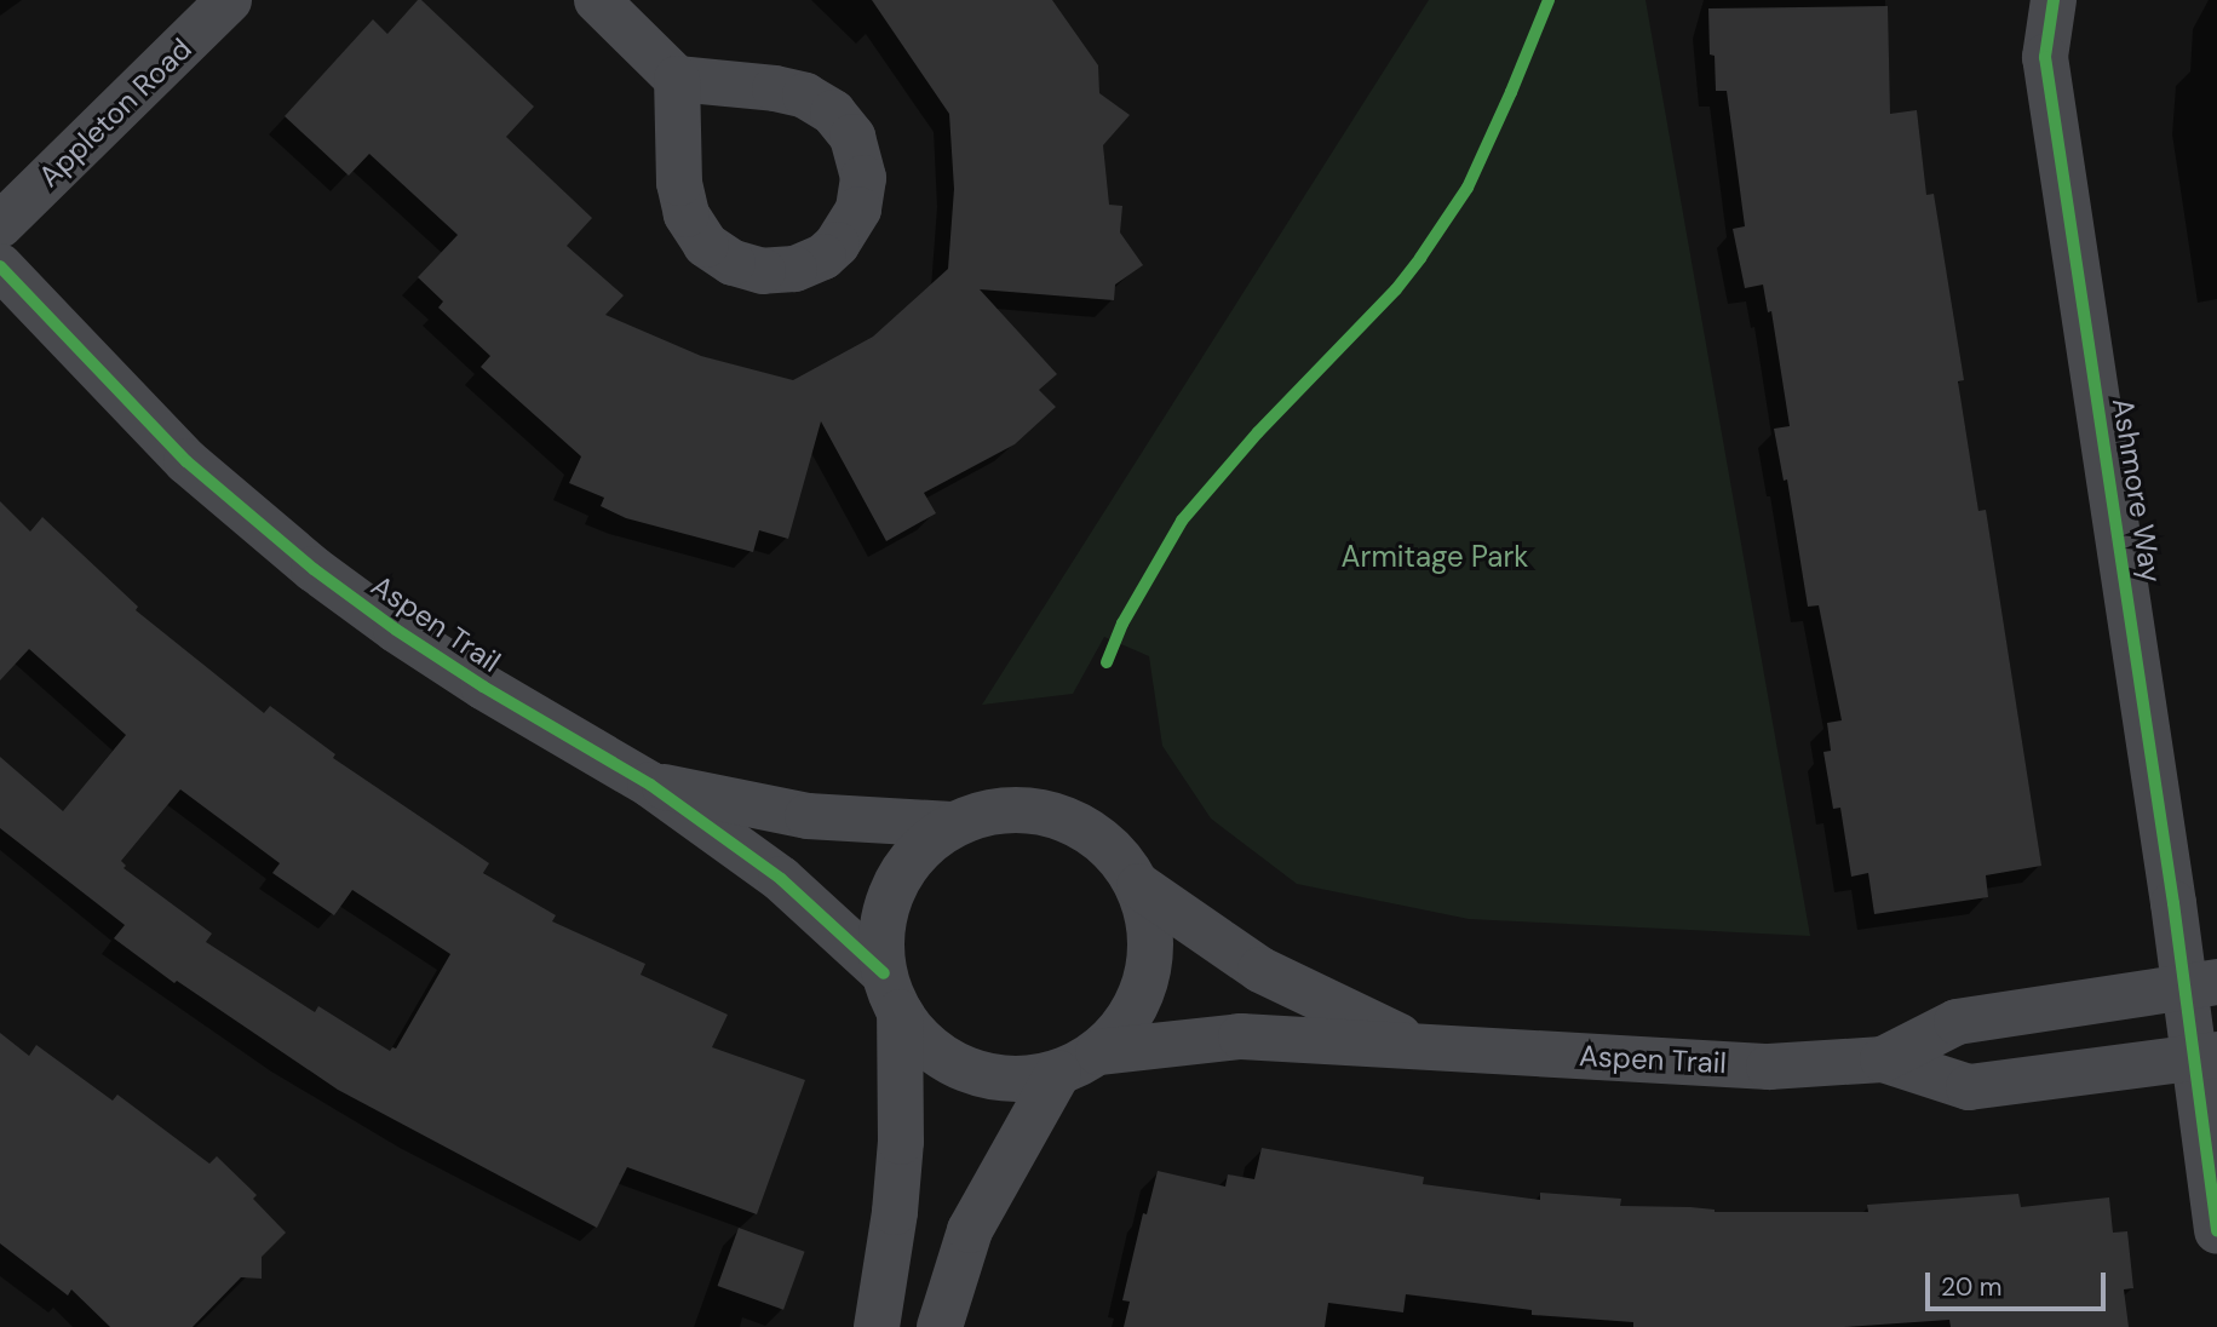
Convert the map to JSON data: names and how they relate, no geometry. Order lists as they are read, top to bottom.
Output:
{
  "streets": {
    "street": ["Appleton Road", "Ashmore Way", "Aspen Trail"]
  },
  "crossings": [
    ["Ashmore Way", "Aspen Trail"]
  ],
  "parks": ["Armitage Park"],
  "scale_bar": "20 m"
}
